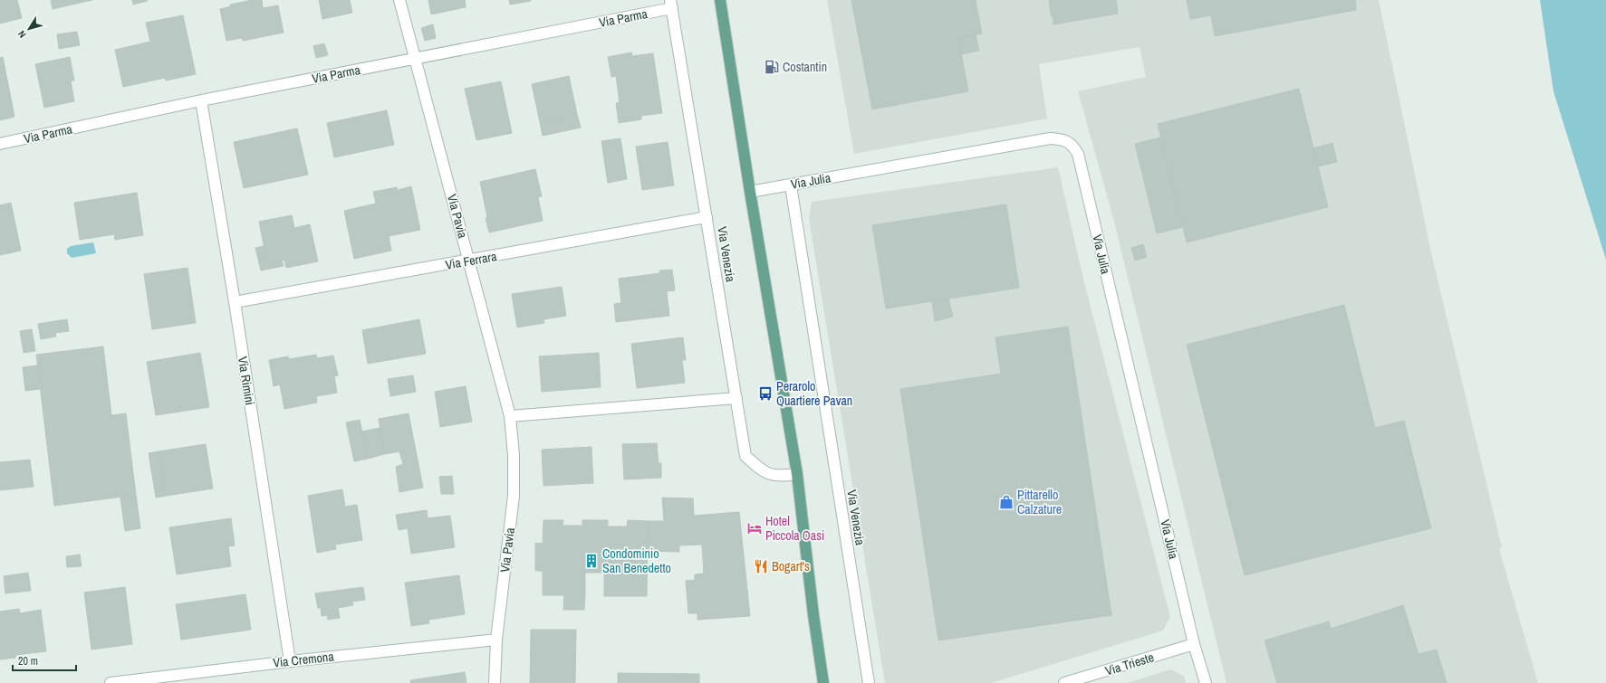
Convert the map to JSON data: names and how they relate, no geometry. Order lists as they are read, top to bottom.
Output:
{
  "streets": {
    "street": [
      "Via Parma",
      "Via Julia",
      "Via Pavia",
      "Via Venezia",
      "Via Ferrara",
      "Via Rimini",
      "Via Cremona",
      "Via Trieste"
    ]
  },
  "crossings": [
    ["Via Parma", "Via Pavia"],
    ["Via Parma", "Via Venezia"],
    ["Via Parma", "Via Rimini"],
    ["Via Julia", "Via Venezia"],
    ["Via Julia", "Via Trieste"],
    ["Via Pavia", "Via Ferrara"],
    ["Via Pavia", "Via Cremona"],
    ["Via Venezia", "Via Ferrara"],
    ["Via Ferrara", "Via Rimini"],
    ["Via Rimini", "Via Cremona"]
  ],
  "places": {
    "fuel station": ["Costantin"],
    "bus stop": ["Perarolo Quartiere Pavan"],
    "shop": ["Pittarello Calzature"],
    "hotel": ["Hotel Piccola Oasi"],
    "building": ["Condominio San Benedetto"],
    "restaurant": ["Bogart's"]
  },
  "scale_bar": "20 m",
  "north": "bottom left"
}
